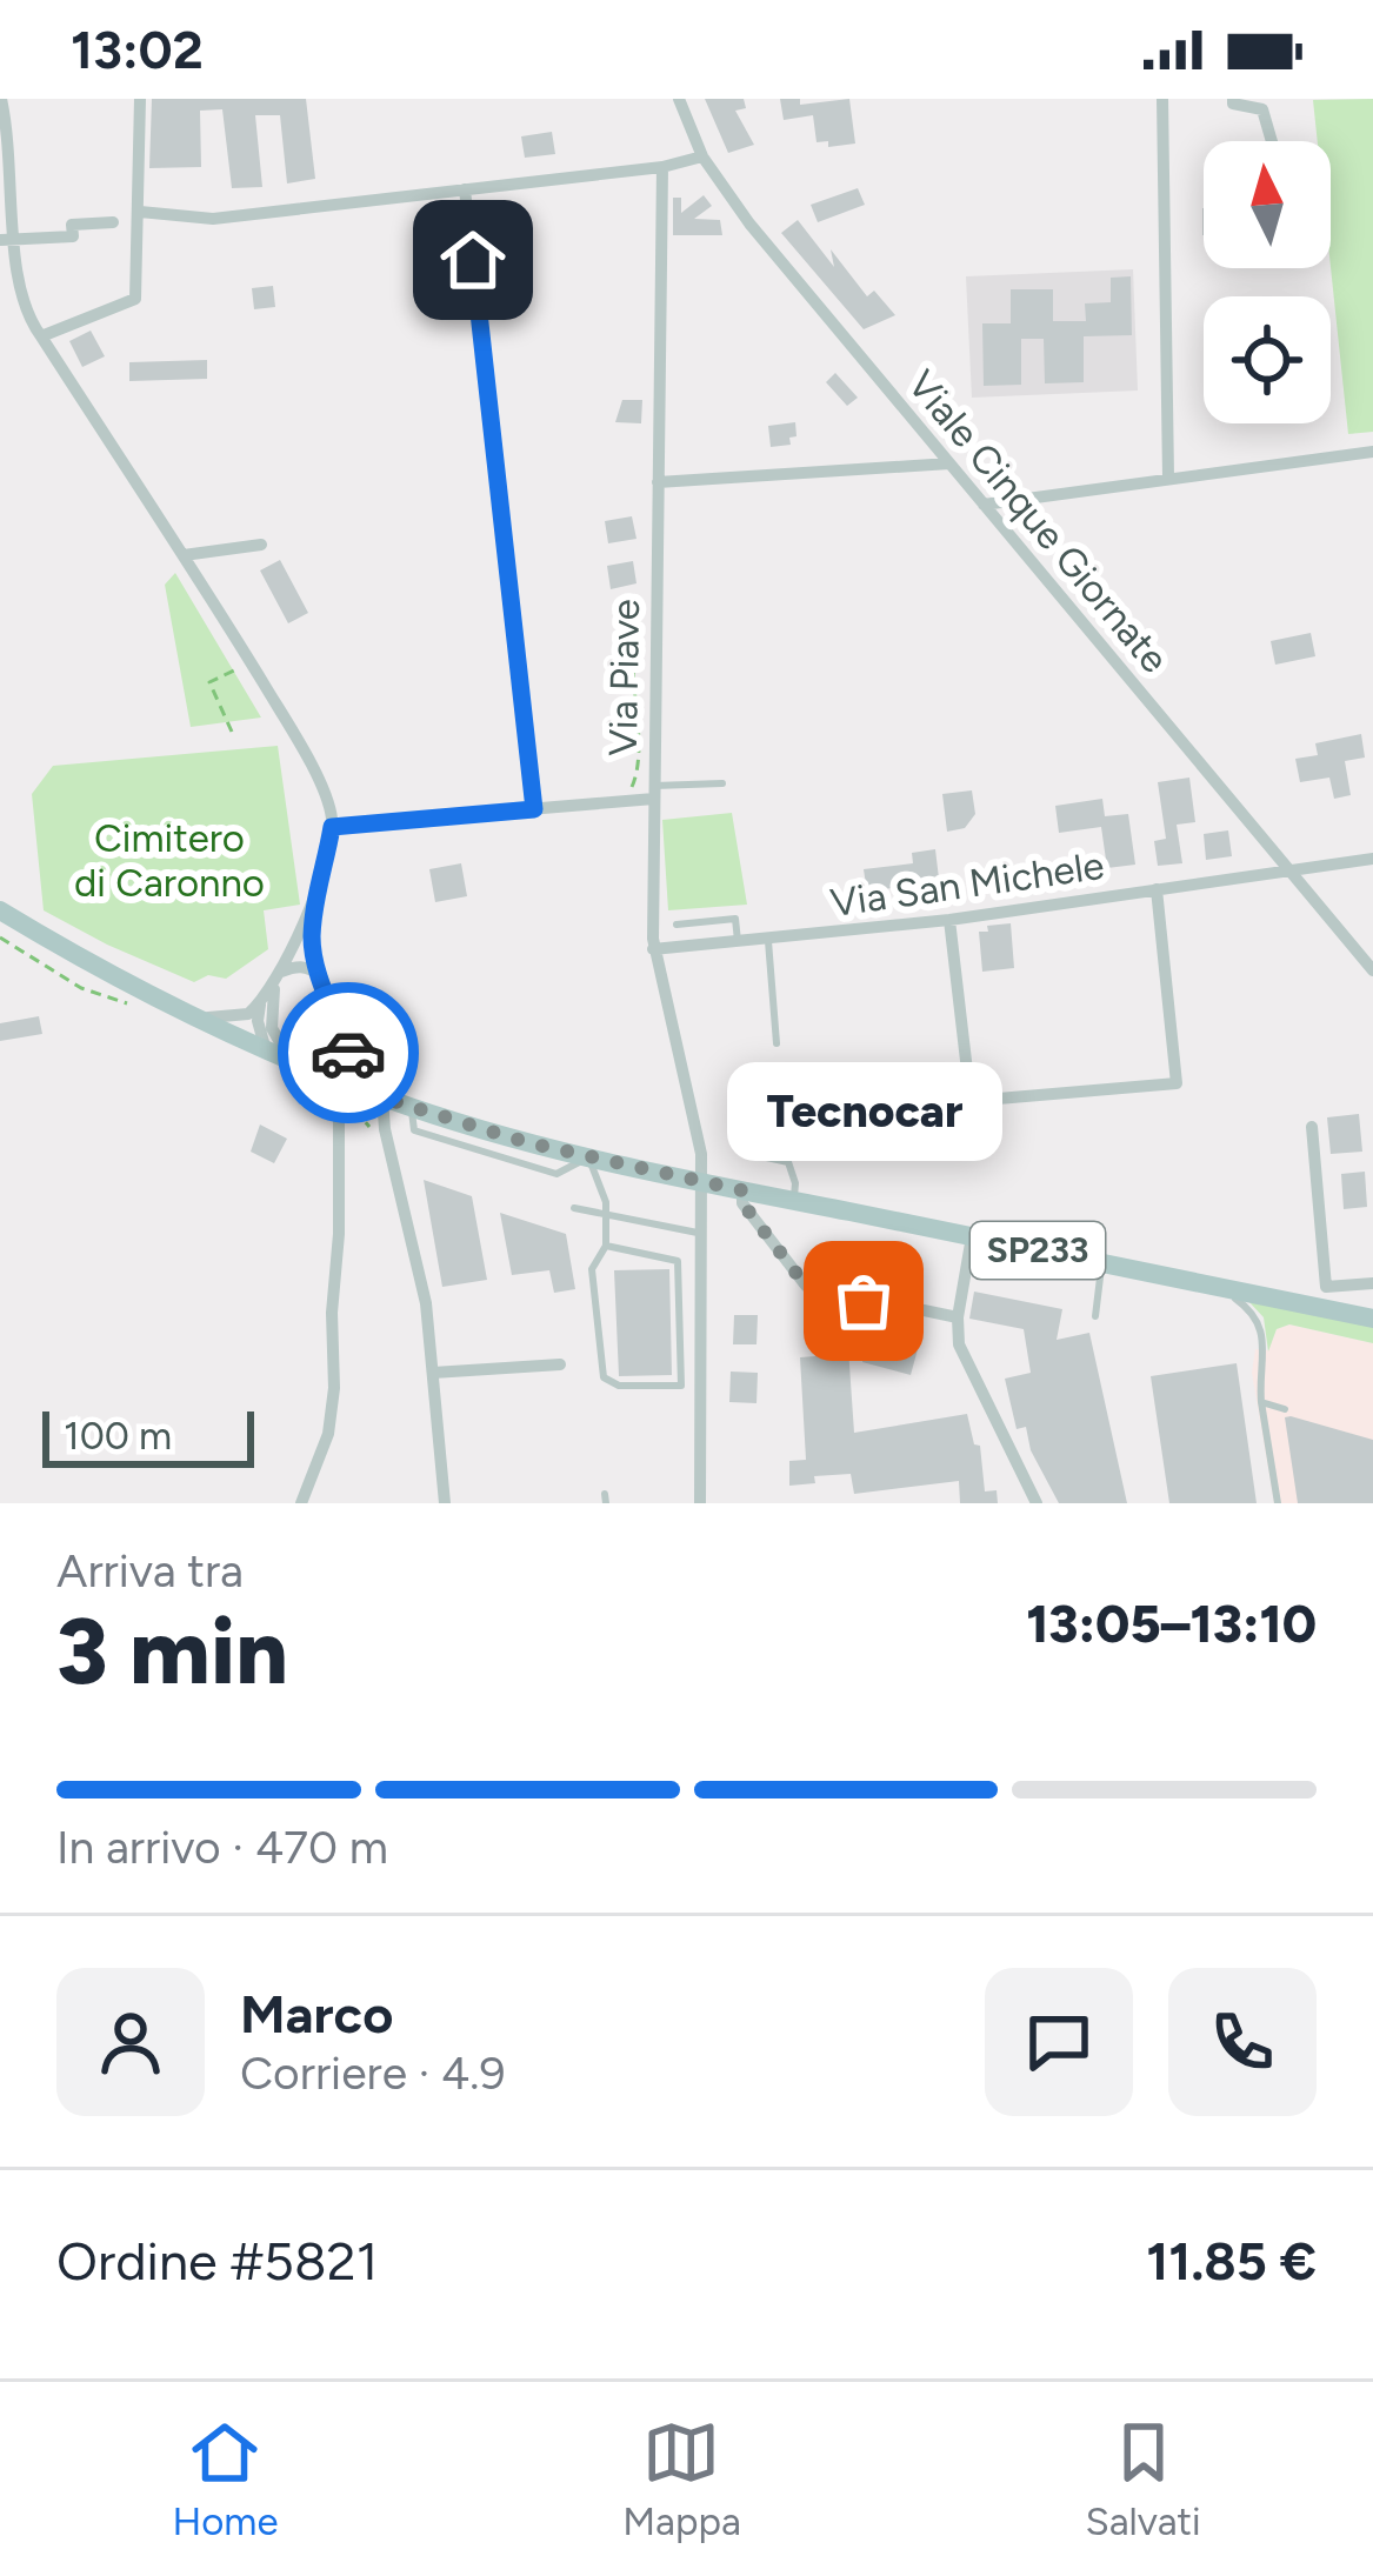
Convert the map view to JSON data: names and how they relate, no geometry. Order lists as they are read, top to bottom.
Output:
{
  "streets": {
    "main road": ["SP233"],
    "street": ["Viale Cinque Giornate", "Via Piave", "Via San Michele"]
  },
  "crossings": [
    ["Viale Cinque Giornate", "Via San Michele"],
    ["Via Piave", "Via San Michele"],
    ["Via Piave", "SP233"]
  ],
  "parks": ["Cimitero di Caronno"],
  "places": ["Tecnocar"],
  "scale_bar": "100 m",
  "north": "top",
  "page": {
    "status": "13:02",
    "bubble": "Tecnocar",
    "scale": "100 m",
    "heading": ["3 min", "Arriva tra", "13:05–13:10"],
    "panel": [
      "Marco",
      "Corriere · 4.9",
      "Ordine #5821",
      "11.85 €"
    ],
    "bar": "In arrivo · 470 m",
    "tabs": ["Home", "Mappa", "Salvati"]
  }
}
